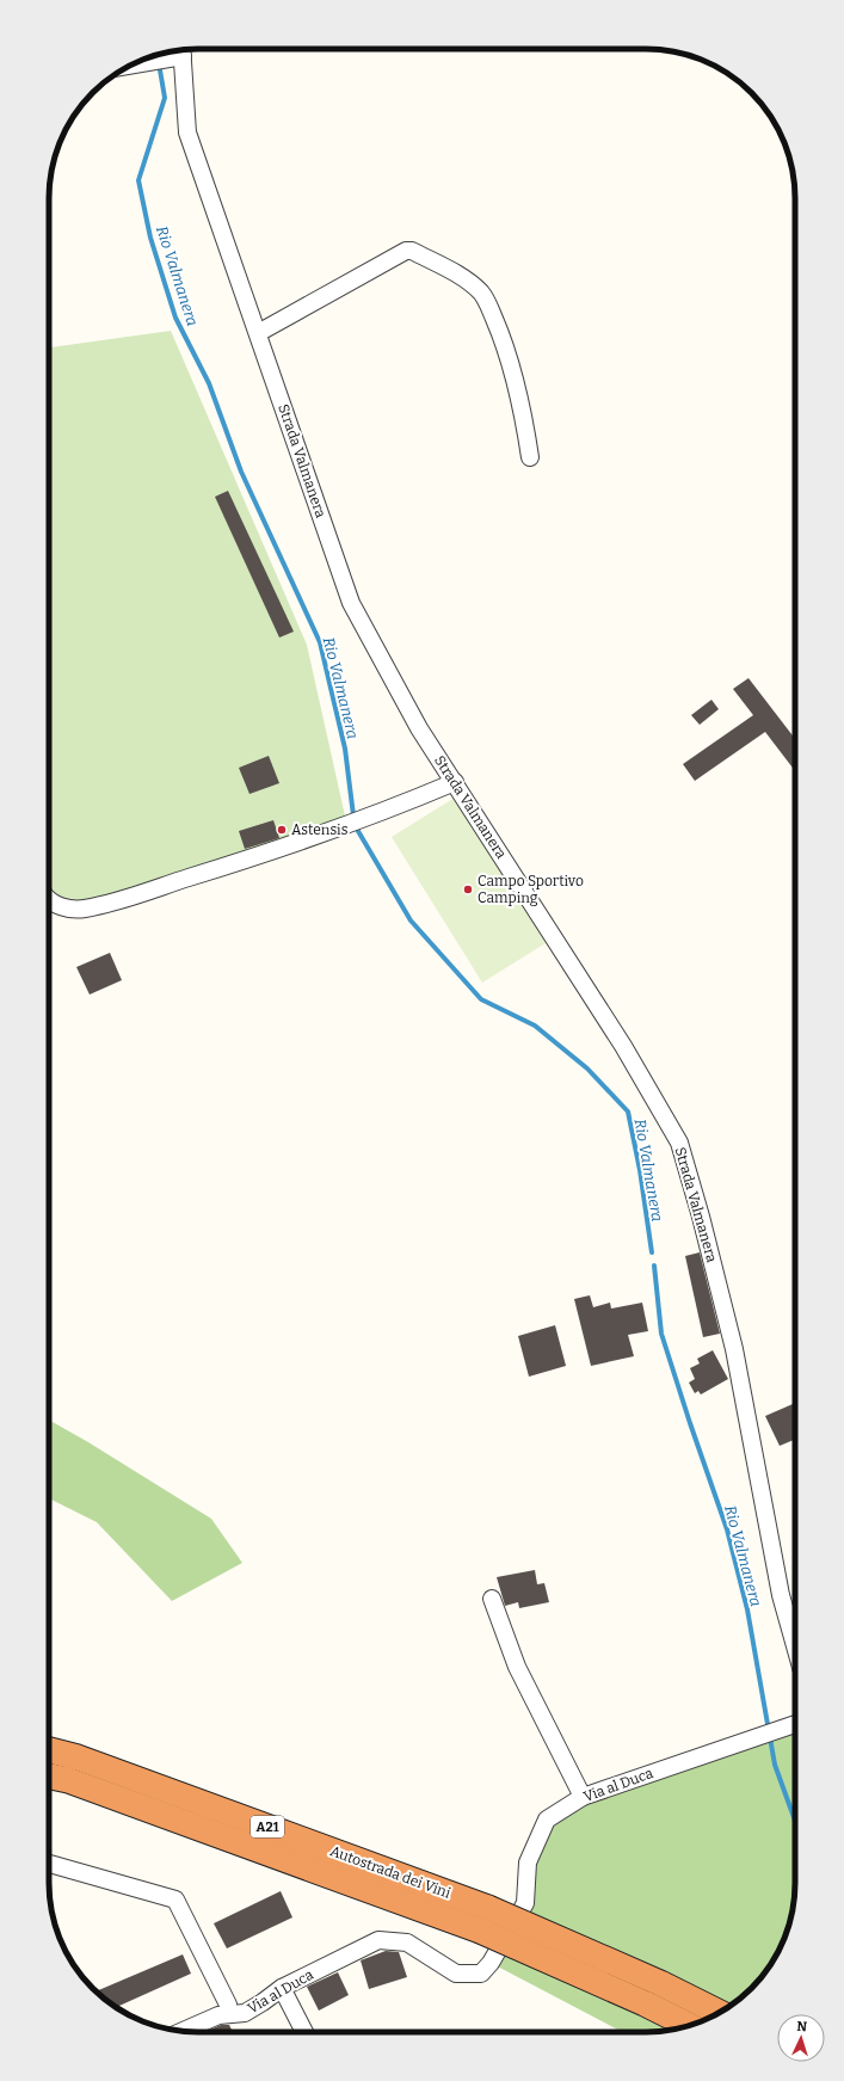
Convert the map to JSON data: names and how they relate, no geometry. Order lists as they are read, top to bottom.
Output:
{
  "streets": {
    "highway": ["A21", "Autostrada dei Vini"],
    "street": ["Strada Valmanera", "Via al Duca"]
  },
  "water": ["Rio Valmanera"],
  "places": ["Astensis", "Campo Sportivo Camping"],
  "north": "top"
}
